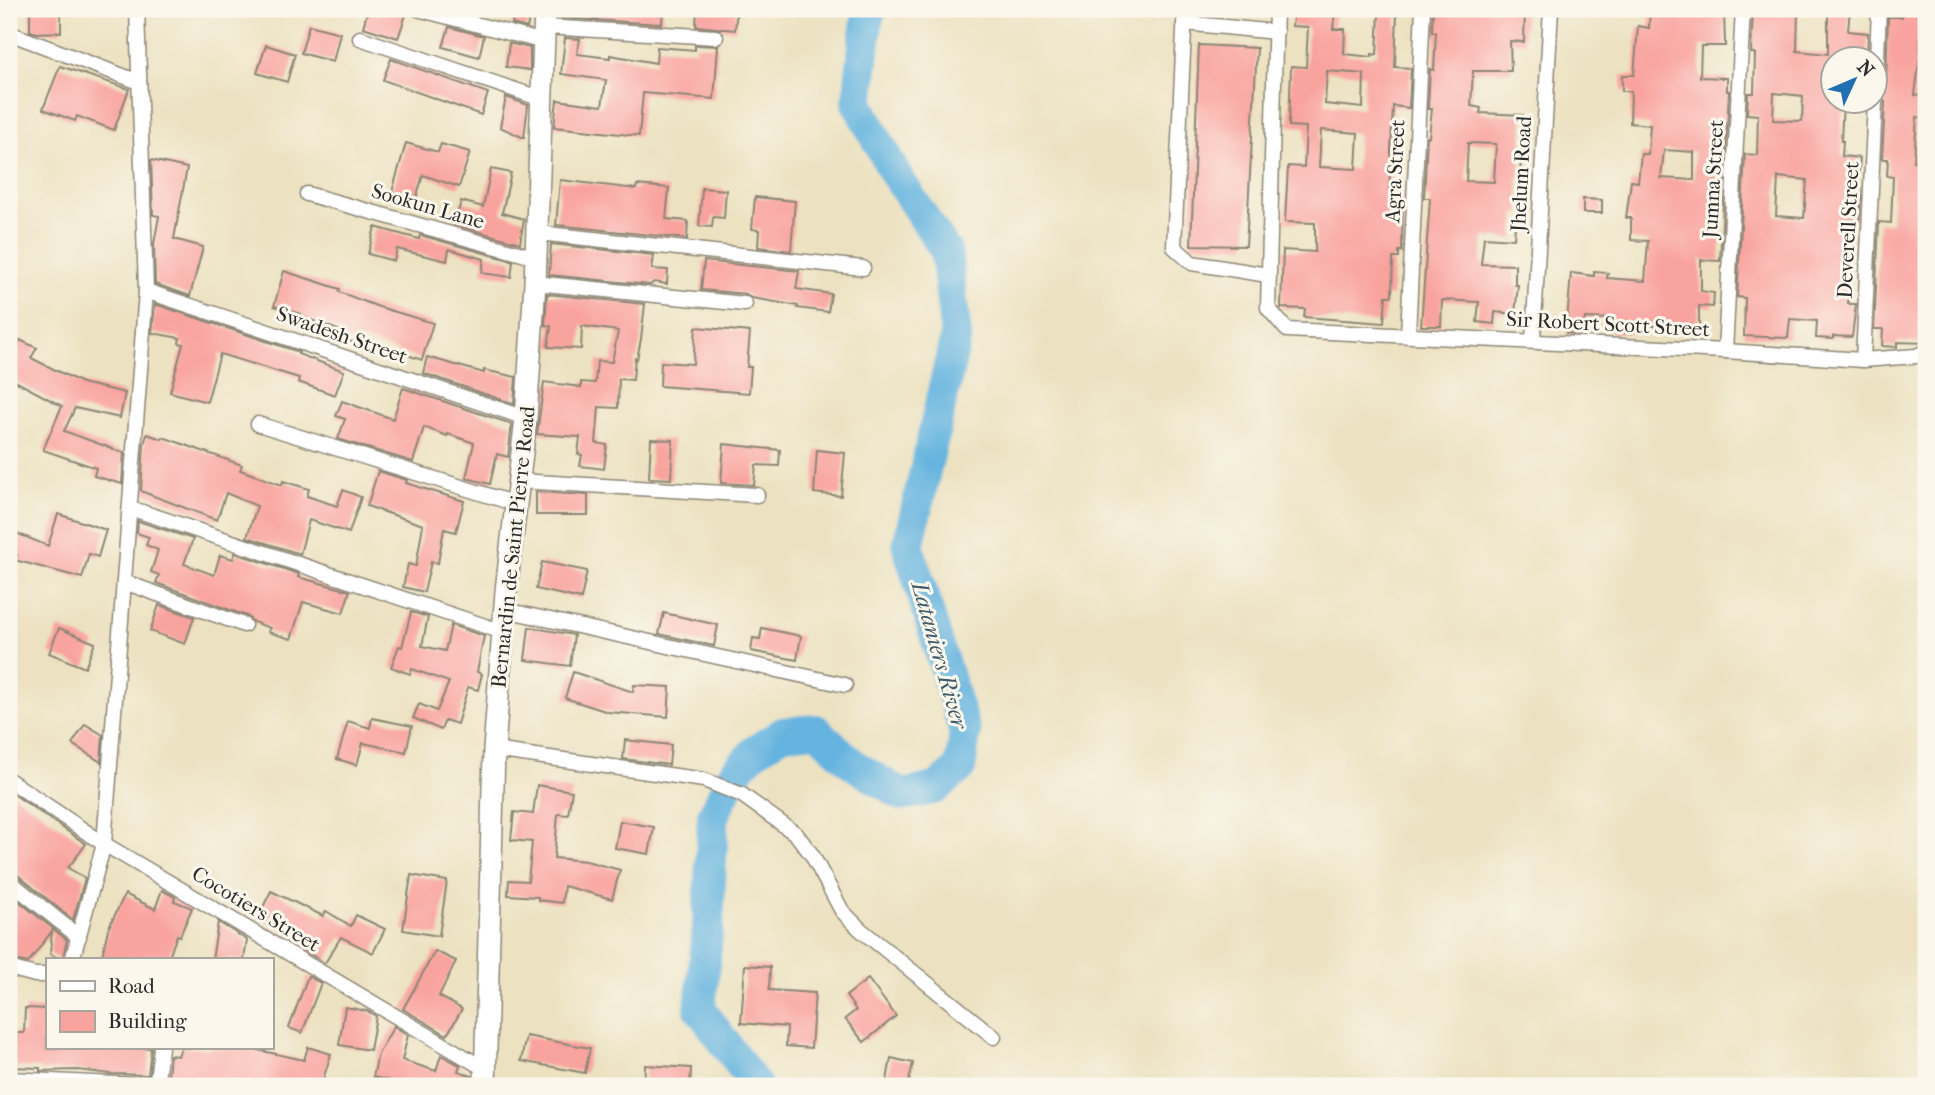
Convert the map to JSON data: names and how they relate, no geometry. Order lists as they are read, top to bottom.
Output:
{
  "streets": {
    "main road": ["Bernardin de Saint Pierre Road"],
    "street": [
      "Agra Street",
      "Jhelum Road",
      "Jumna Street",
      "Sookun Lane",
      "Deverell Street",
      "Sir Robert Scott Street",
      "Swadesh Street",
      "Cocotiers Street"
    ]
  },
  "crossings": [
    ["Agra Street", "Sir Robert Scott Street"],
    ["Jhelum Road", "Sir Robert Scott Street"],
    ["Jumna Street", "Sir Robert Scott Street"],
    ["Sookun Lane", "Bernardin de Saint Pierre Road"],
    ["Deverell Street", "Sir Robert Scott Street"],
    ["Swadesh Street", "Bernardin de Saint Pierre Road"],
    ["Bernardin de Saint Pierre Road", "Cocotiers Street"]
  ],
  "water": ["Lataniers River"],
  "legend": ["Road", "Building"],
  "north": "top right"
}
